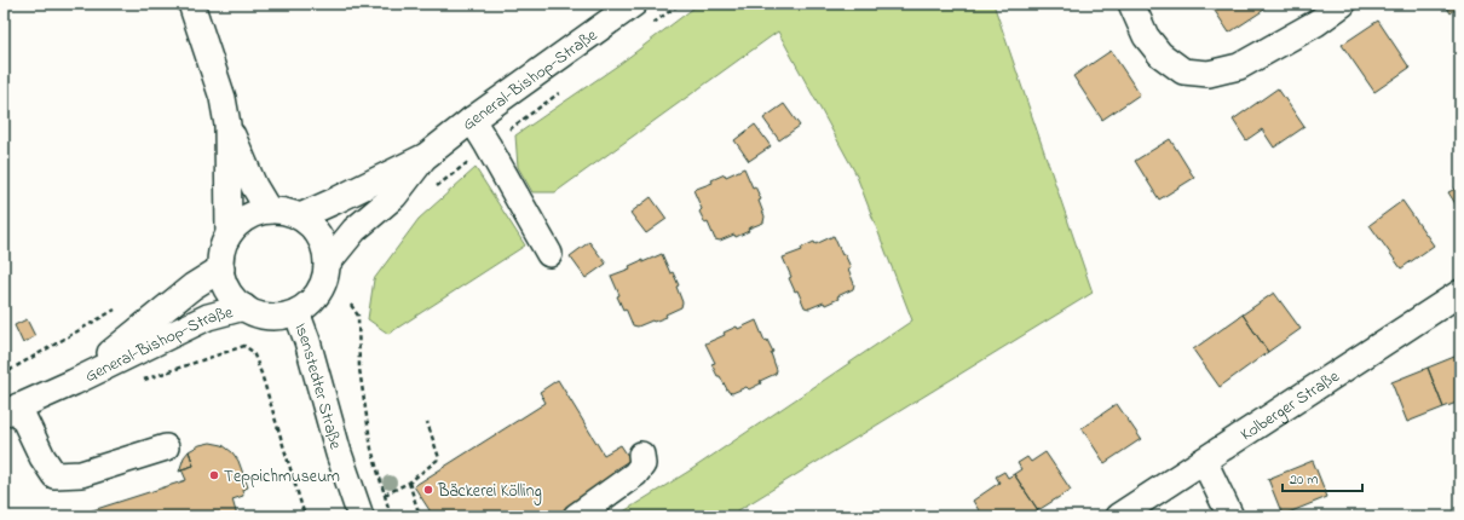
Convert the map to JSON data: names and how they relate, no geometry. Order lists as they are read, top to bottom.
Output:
{
  "streets": {
    "street": ["General-Bishop-Straße", "Isenstedter Straße", "Kolberger Straße"]
  },
  "crossings": [
    ["General-Bishop-Straße", "Isenstedter Straße"]
  ],
  "places": ["Teppichmuseum", "Bäckerei Kölling"],
  "scale_bar": "20 m"
}
